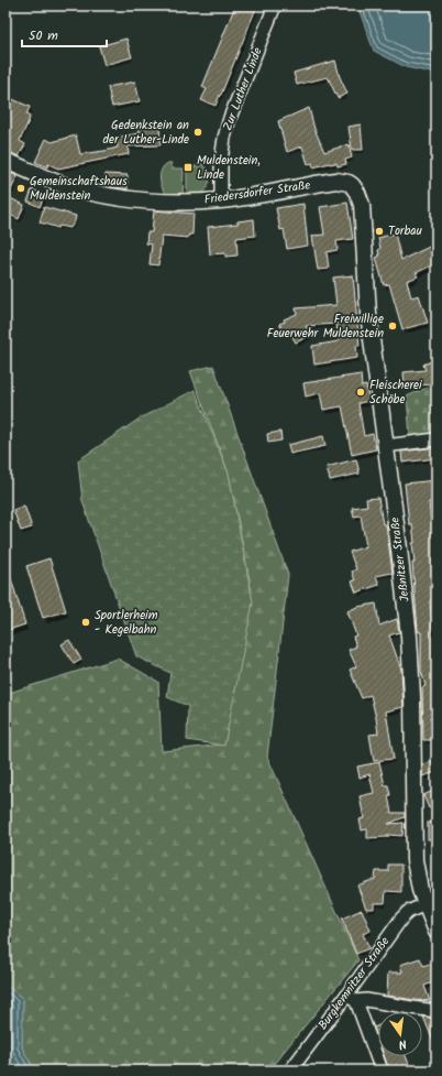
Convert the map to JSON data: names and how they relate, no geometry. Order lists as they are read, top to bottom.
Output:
{
  "streets": {
    "main road": ["Friedersdorfer Straße", "Jeßnitzer Straße"],
    "street": ["Zur Luther Linde", "Burgkemnitzer Straße"]
  },
  "crossings": [
    ["Zur Luther Linde", "Friedersdorfer Straße"],
    ["Friedersdorfer Straße", "Jeßnitzer Straße"],
    ["Jeßnitzer Straße", "Burgkemnitzer Straße"]
  ],
  "places": {
    "other": [
      "Gedenkstein an der Luther-Linde",
      "Gemeinschaftshaus Muldenstein",
      "Torbau",
      "Freiwillige Feuerwehr Muldenstein",
      "Fleischerei Schöbe",
      "Sportlerheim - Kegelbahn"
    ],
    "transit": ["Muldenstein, Linde"]
  },
  "scale_bar": "50 m",
  "north": "bottom"
}
